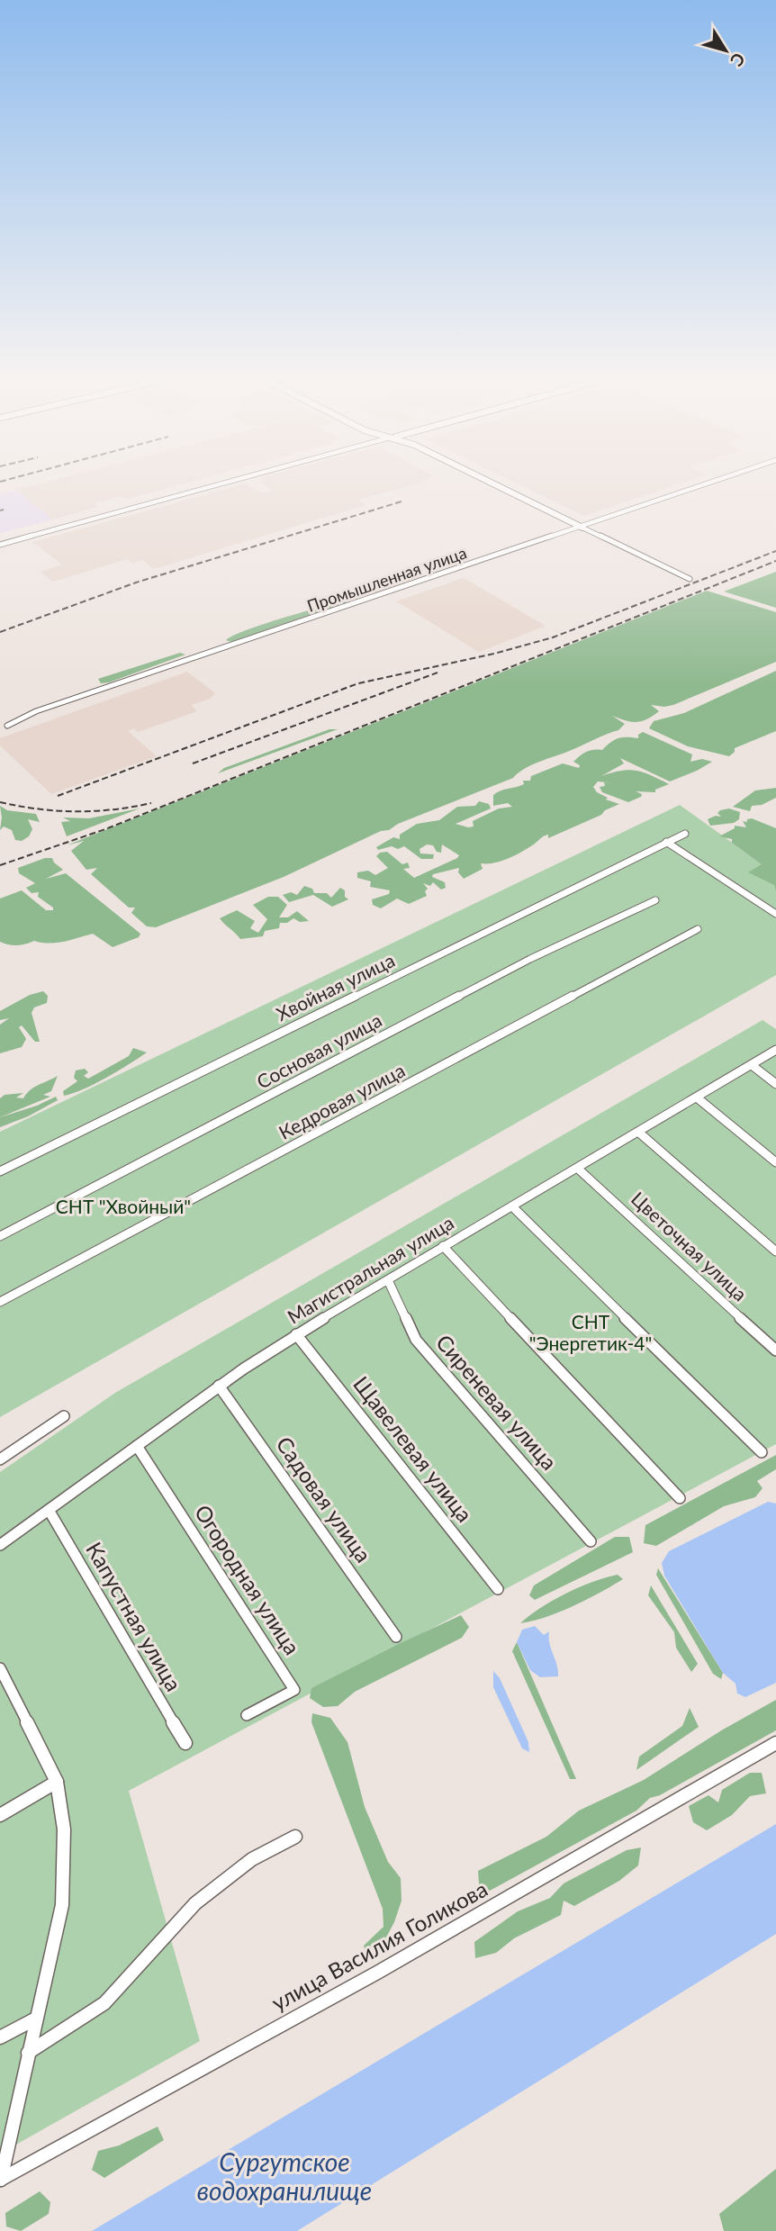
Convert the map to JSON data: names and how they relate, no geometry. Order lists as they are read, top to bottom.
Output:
{
  "streets": {
    "street": [
      "Промышленная улица",
      "Хвойная улица",
      "Сосновая улица",
      "Кедровая улица",
      "Цветочная улица",
      "Магистральная улица",
      "Сиреневая улица",
      "Щавелевая улица",
      "Садовая улица",
      "Огородная улица",
      "Капустная улица",
      "улица Василия Голикова"
    ]
  },
  "crossings": [
    ["Цветочная улица", "Магистральная улица"],
    ["Магистральная улица", "Сиреневая улица"],
    ["Магистральная улица", "Щавелевая улица"],
    ["Магистральная улица", "Садовая улица"],
    ["Магистральная улица", "Огородная улица"],
    ["Магистральная улица", "Капустная улица"]
  ],
  "water": ["Сургутское водохранилище"],
  "parks": ["СНТ \"Хвойный\"", "СНТ \"Энергетик-4\""],
  "north": "bottom right"
}
